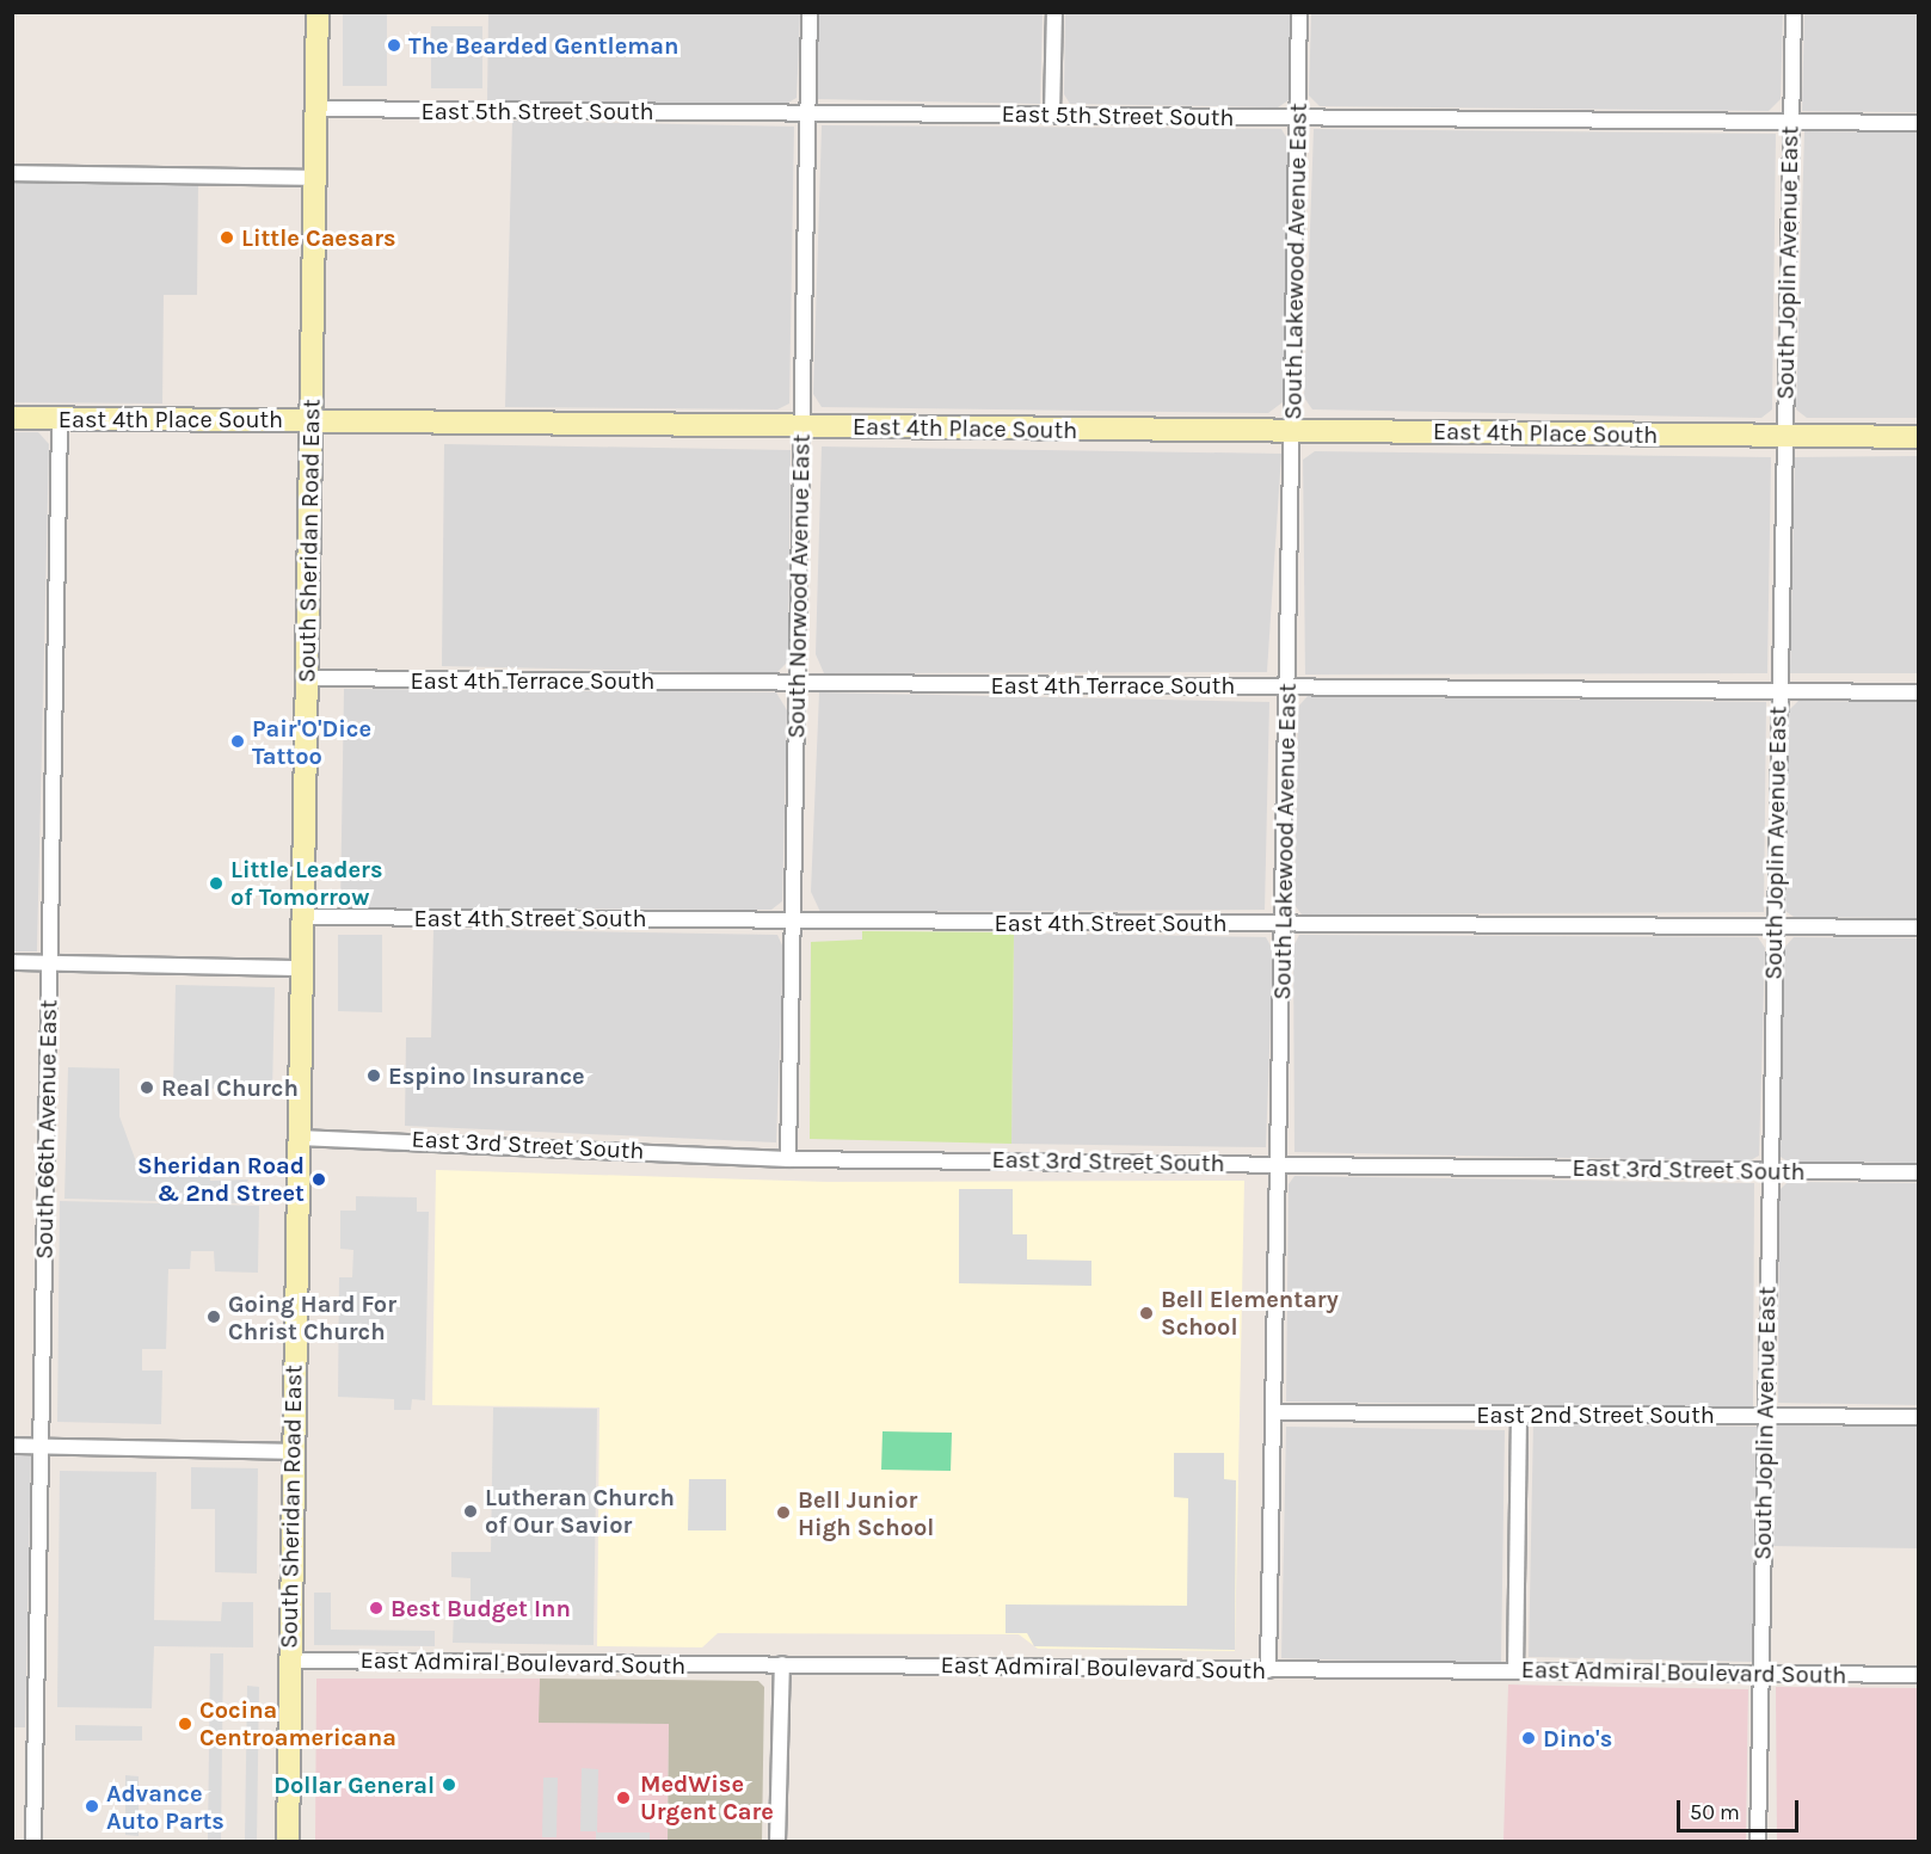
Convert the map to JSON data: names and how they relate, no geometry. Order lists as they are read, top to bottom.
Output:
{
  "streets": {
    "street": [
      "East 5th Street South",
      "South Lakewood Avenue East",
      "South Joplin Avenue East",
      "East 4th Place South",
      "South Sheridan Road East",
      "South Norwood Avenue East",
      "East 4th Terrace South",
      "East 4th Street South",
      "South 66th Avenue East",
      "East 3rd Street South",
      "East 2nd Street South",
      "East Admiral Boulevard South"
    ]
  },
  "crossings": [
    ["East 5th Street South", "South Lakewood Avenue East"],
    ["East 5th Street South", "South Joplin Avenue East"],
    ["East 5th Street South", "South Sheridan Road East"],
    ["East 5th Street South", "South Norwood Avenue East"],
    ["South Lakewood Avenue East", "East 4th Place South"],
    ["South Lakewood Avenue East", "East 4th Terrace South"],
    ["South Lakewood Avenue East", "East 4th Street South"],
    ["South Lakewood Avenue East", "East 3rd Street South"],
    ["South Lakewood Avenue East", "East 2nd Street South"],
    ["South Lakewood Avenue East", "East Admiral Boulevard South"],
    ["South Joplin Avenue East", "East 4th Place South"],
    ["South Joplin Avenue East", "East 4th Terrace South"],
    ["South Joplin Avenue East", "East 4th Street South"],
    ["South Joplin Avenue East", "East 3rd Street South"],
    ["South Joplin Avenue East", "East 2nd Street South"],
    ["South Joplin Avenue East", "East Admiral Boulevard South"],
    ["East 4th Place South", "South Sheridan Road East"],
    ["East 4th Place South", "South Norwood Avenue East"],
    ["East 4th Place South", "South 66th Avenue East"],
    ["South Sheridan Road East", "East 4th Terrace South"],
    ["South Sheridan Road East", "East 4th Street South"],
    ["South Sheridan Road East", "East 3rd Street South"],
    ["South Sheridan Road East", "East Admiral Boulevard South"],
    ["South Norwood Avenue East", "East 4th Terrace South"],
    ["South Norwood Avenue East", "East 4th Street South"],
    ["South Norwood Avenue East", "East 3rd Street South"]
  ],
  "places": [
    "The Bearded Gentleman",
    "Little Caesars",
    "Pair'O'Dice Tattoo",
    "Little Leaders of Tomorrow",
    "Espino Insurance",
    "Real Church",
    "Sheridan Road & 2nd Street",
    "Bell Elementary School",
    "Going Hard For Christ Church",
    "Lutheran Church of Our Savior",
    "Bell Junior High School",
    "Best Budget Inn",
    "Cocina Centroamericana",
    "Dino's",
    "Dollar General",
    "MedWise Urgent Care",
    "Advance Auto Parts"
  ],
  "scale_bar": "50 m"
}
